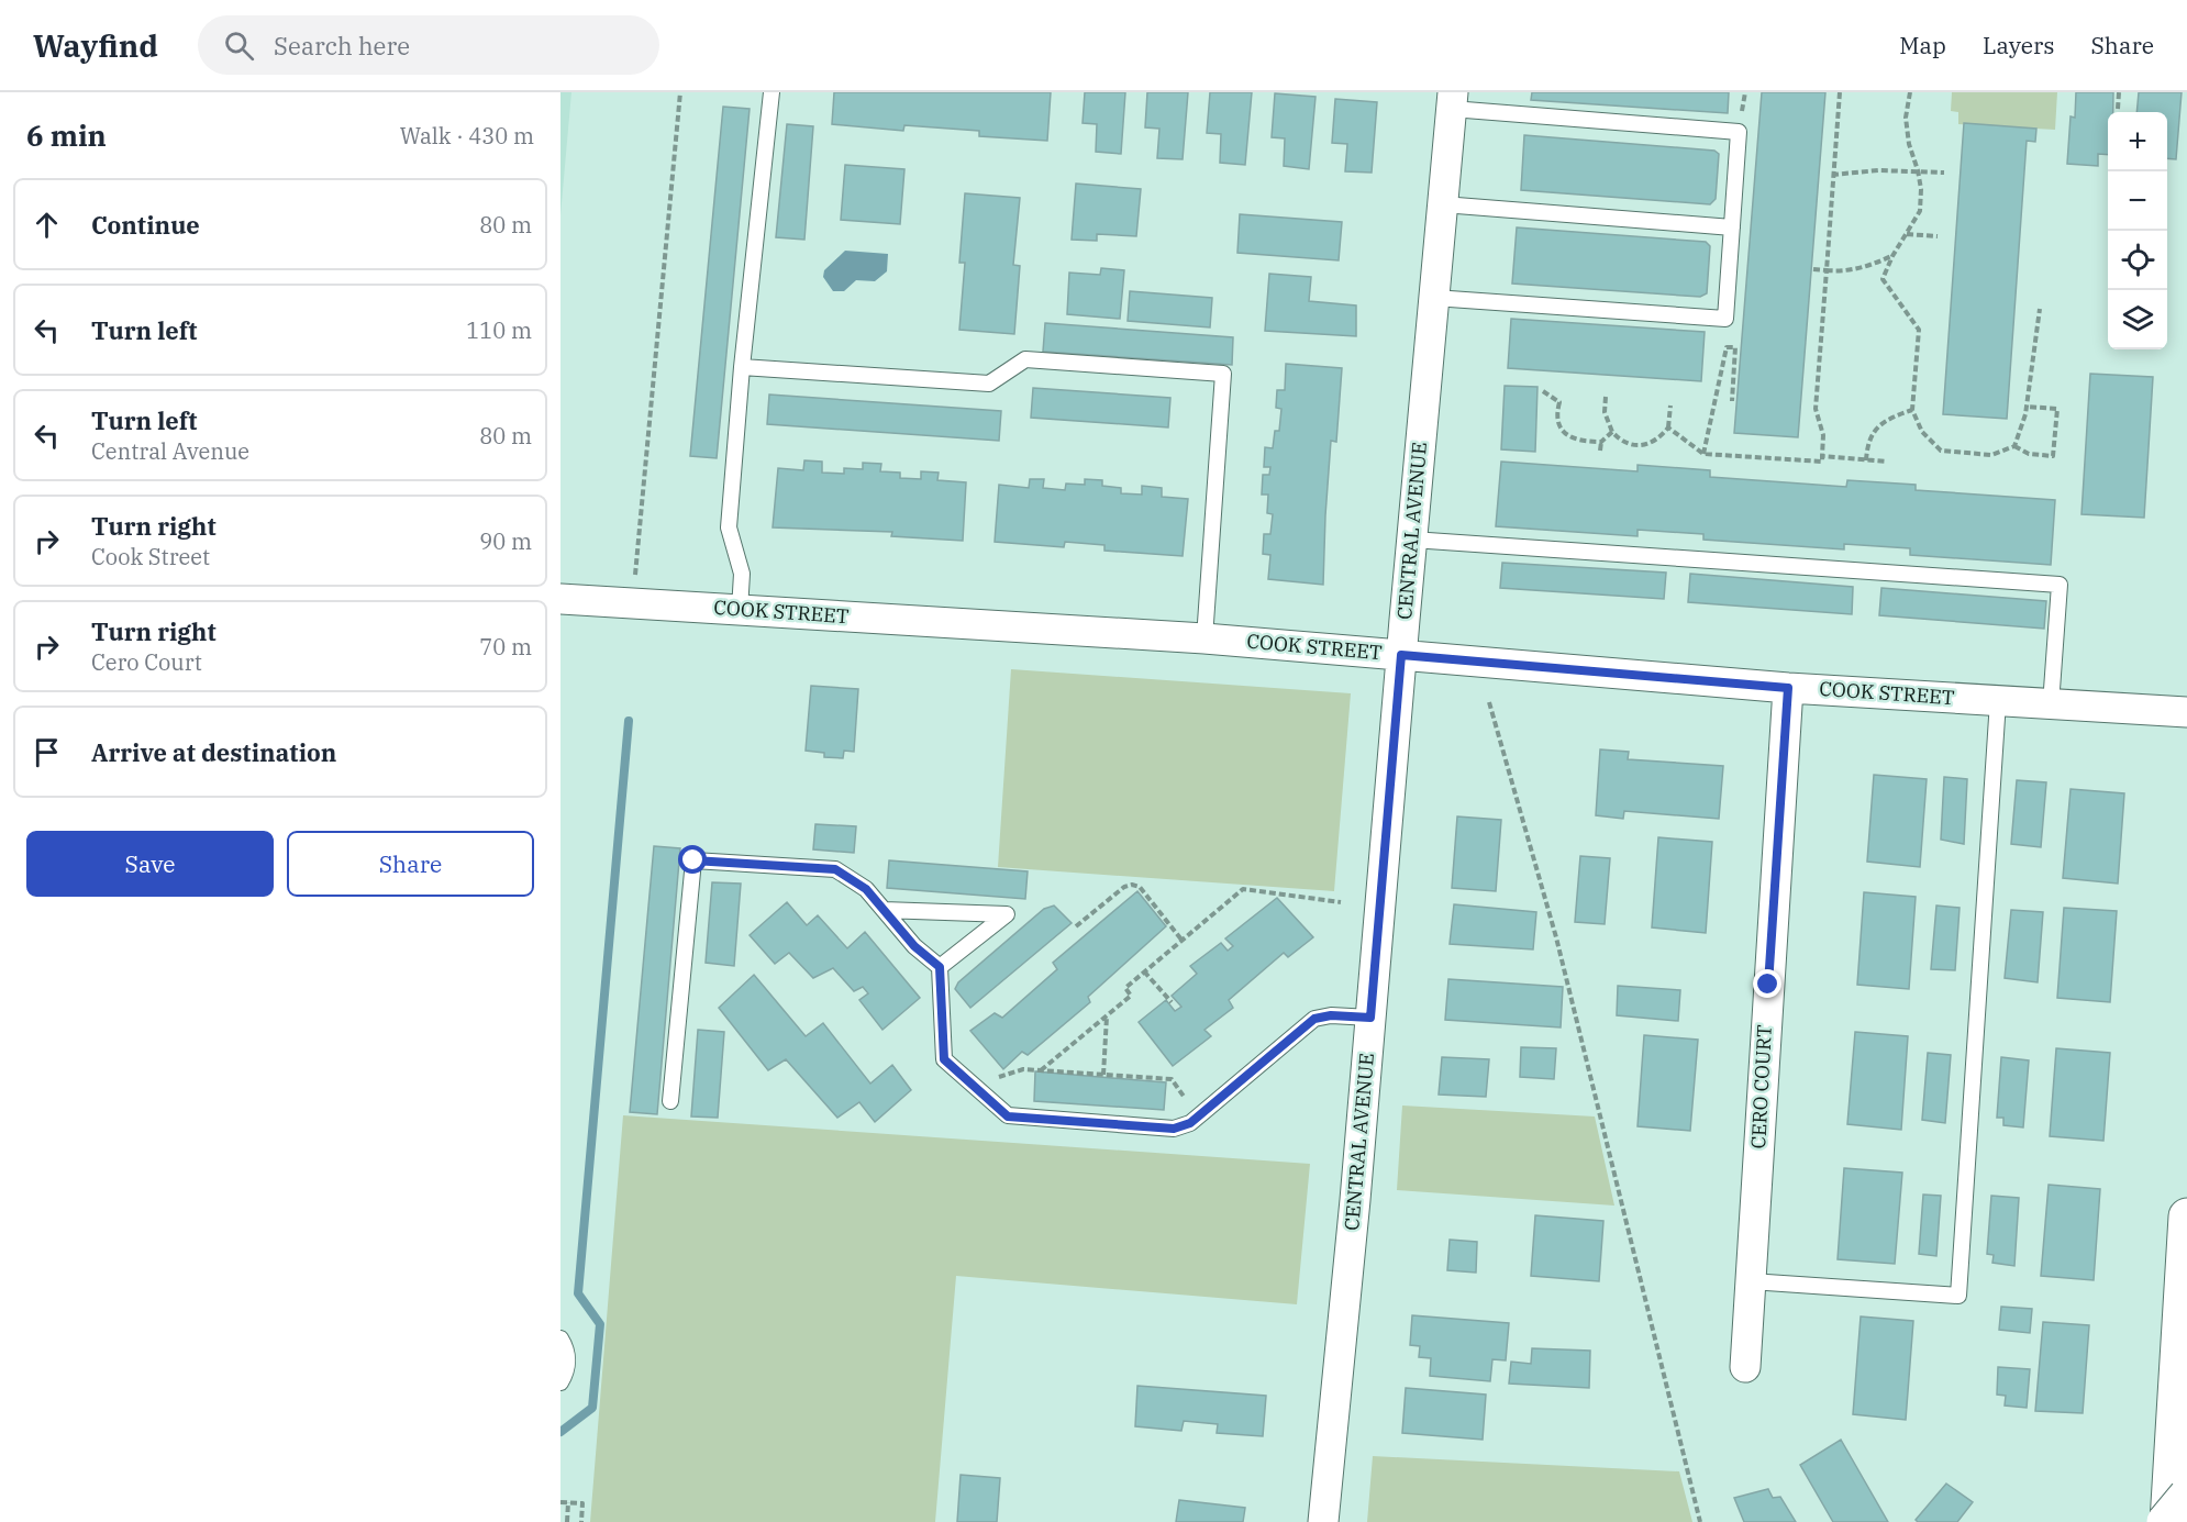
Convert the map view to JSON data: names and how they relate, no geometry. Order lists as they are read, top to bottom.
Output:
{
  "streets": {
    "street": ["CENTRAL AVENUE", "COOK STREET", "CERO COURT"]
  },
  "crossings": [
    ["CENTRAL AVENUE", "COOK STREET"],
    ["COOK STREET", "CERO COURT"]
  ],
  "page": {
    "header": "Wayfind",
    "search": "Search here",
    "nav": ["Map", "Layers", "Share"],
    "heading": ["6 min", "Walk · 430 m"],
    "map_buttons": ["+", "−"],
    "list": [
      ["Continue", "80 m"],
      ["Turn left", "110 m"],
      ["Turn left", "Central Avenue", "80 m"],
      ["Turn right", "Cook Street", "90 m"],
      ["Turn right", "Cero Court", "70 m"],
      "Arrive at destination"
    ],
    "buttons": ["Save", "Share"]
  }
}
